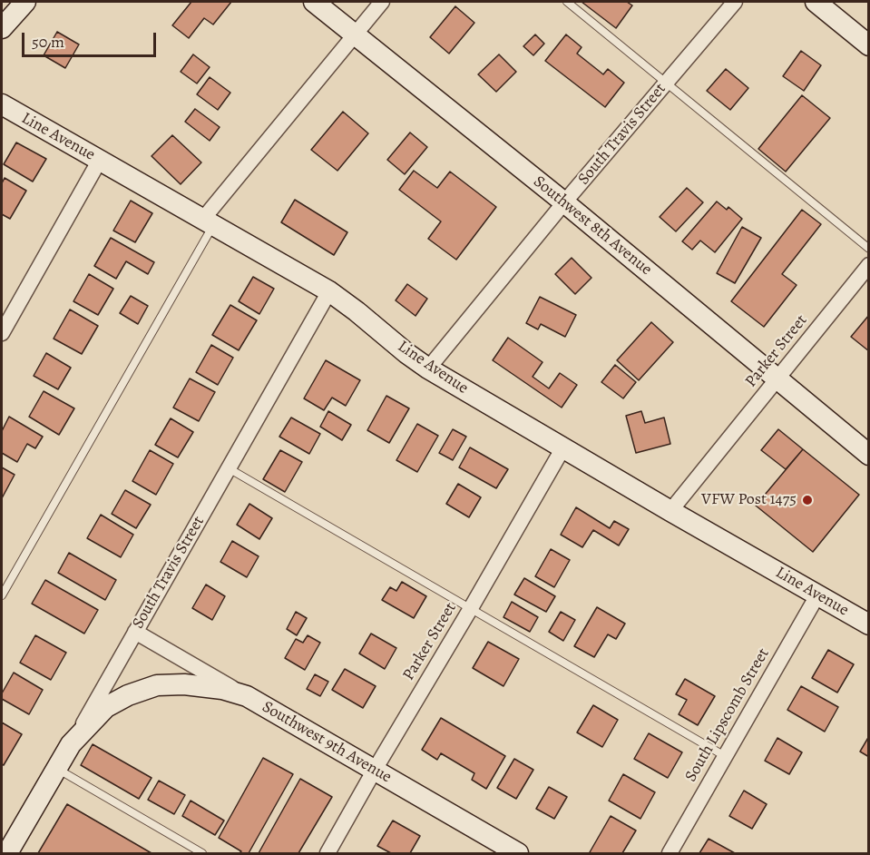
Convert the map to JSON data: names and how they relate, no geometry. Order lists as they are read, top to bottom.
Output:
{
  "streets": {
    "street": [
      "South Travis Street",
      "Line Avenue",
      "Southwest 8th Avenue",
      "Parker Street",
      "South Lipscomb Street",
      "Southwest 9th Avenue"
    ]
  },
  "crossings": [
    ["South Travis Street", "Line Avenue"],
    ["South Travis Street", "Southwest 8th Avenue"],
    ["South Travis Street", "Southwest 9th Avenue"],
    ["Line Avenue", "Parker Street"],
    ["Line Avenue", "South Lipscomb Street"],
    ["Southwest 8th Avenue", "Parker Street"],
    ["Parker Street", "Southwest 9th Avenue"]
  ],
  "places": ["VFW Post 1475"],
  "scale_bar": "50 m"
}
